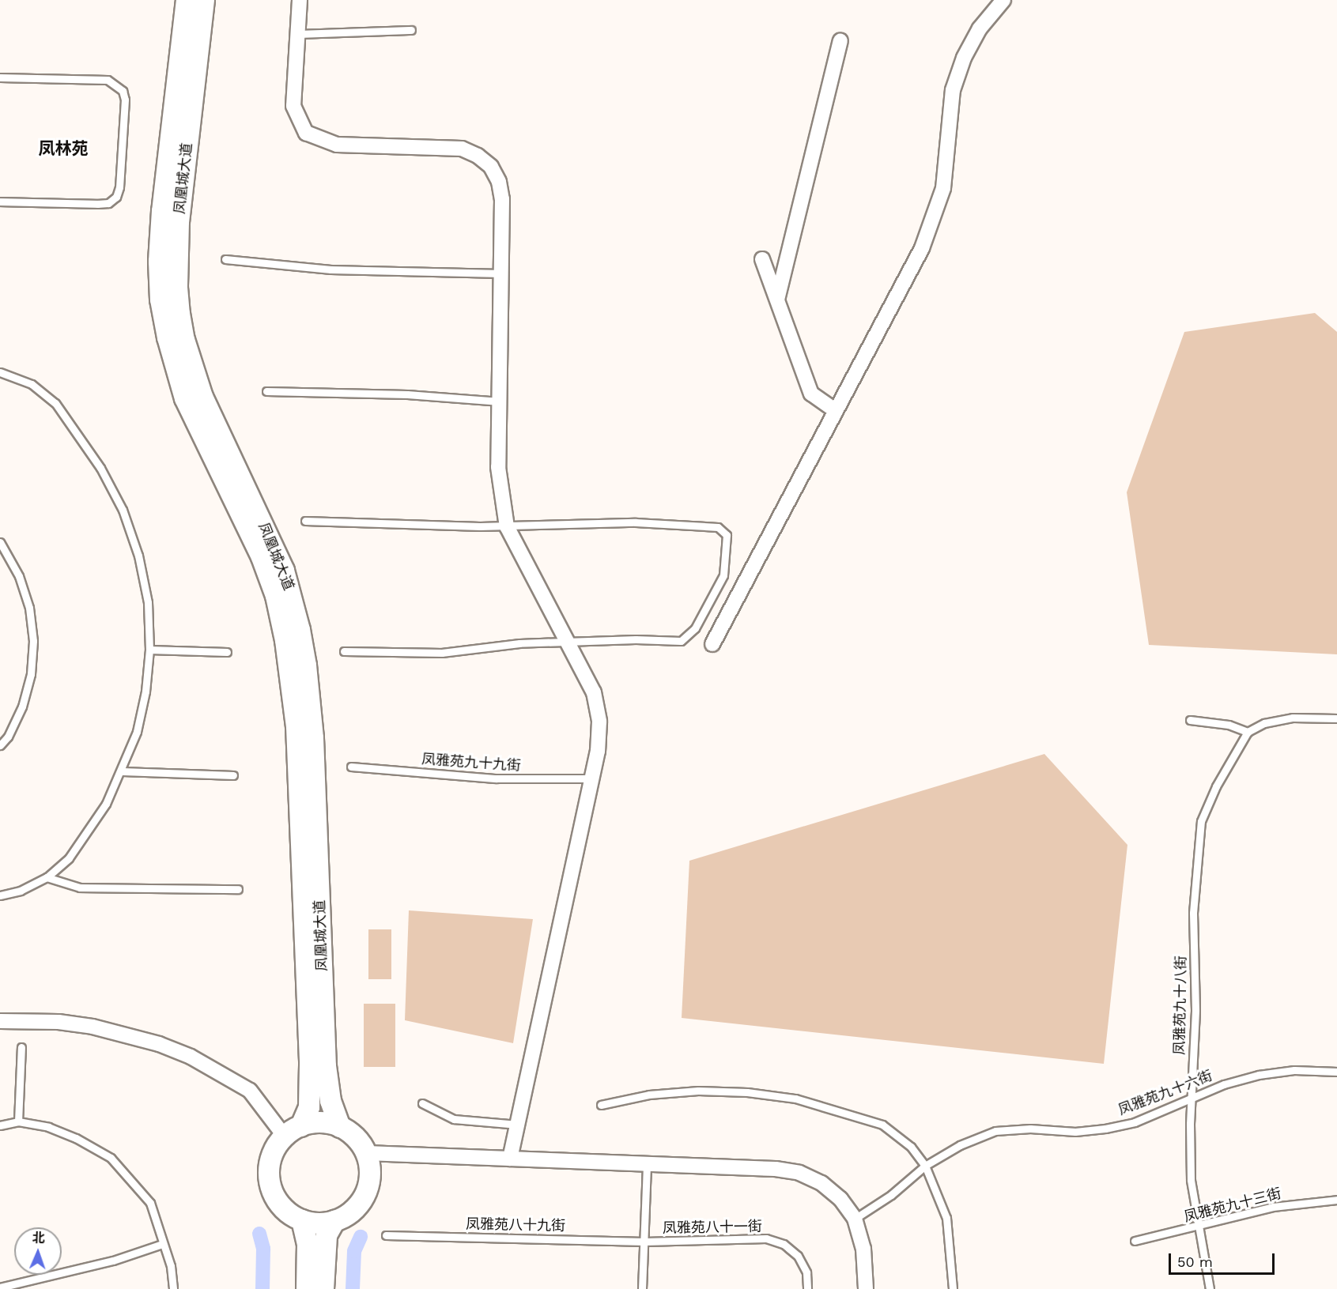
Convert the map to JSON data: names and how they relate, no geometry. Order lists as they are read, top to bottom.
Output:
{
  "streets": {
    "main road": ["凤凰城大道"],
    "lane": [
      "凤雅苑九十九街",
      "凤雅苑九十八街",
      "凤雅苑九十六街",
      "凤雅苑九十三街",
      "凤雅苑八十九街",
      "凤雅苑八十一街"
    ]
  },
  "crossings": [
    ["凤雅苑九十八街", "凤雅苑九十六街"],
    ["凤雅苑九十八街", "凤雅苑九十三街"],
    ["凤雅苑八十九街", "凤雅苑八十一街"]
  ],
  "districts": ["凤林苑"],
  "scale_bar": "50 m",
  "north": "top"
}
